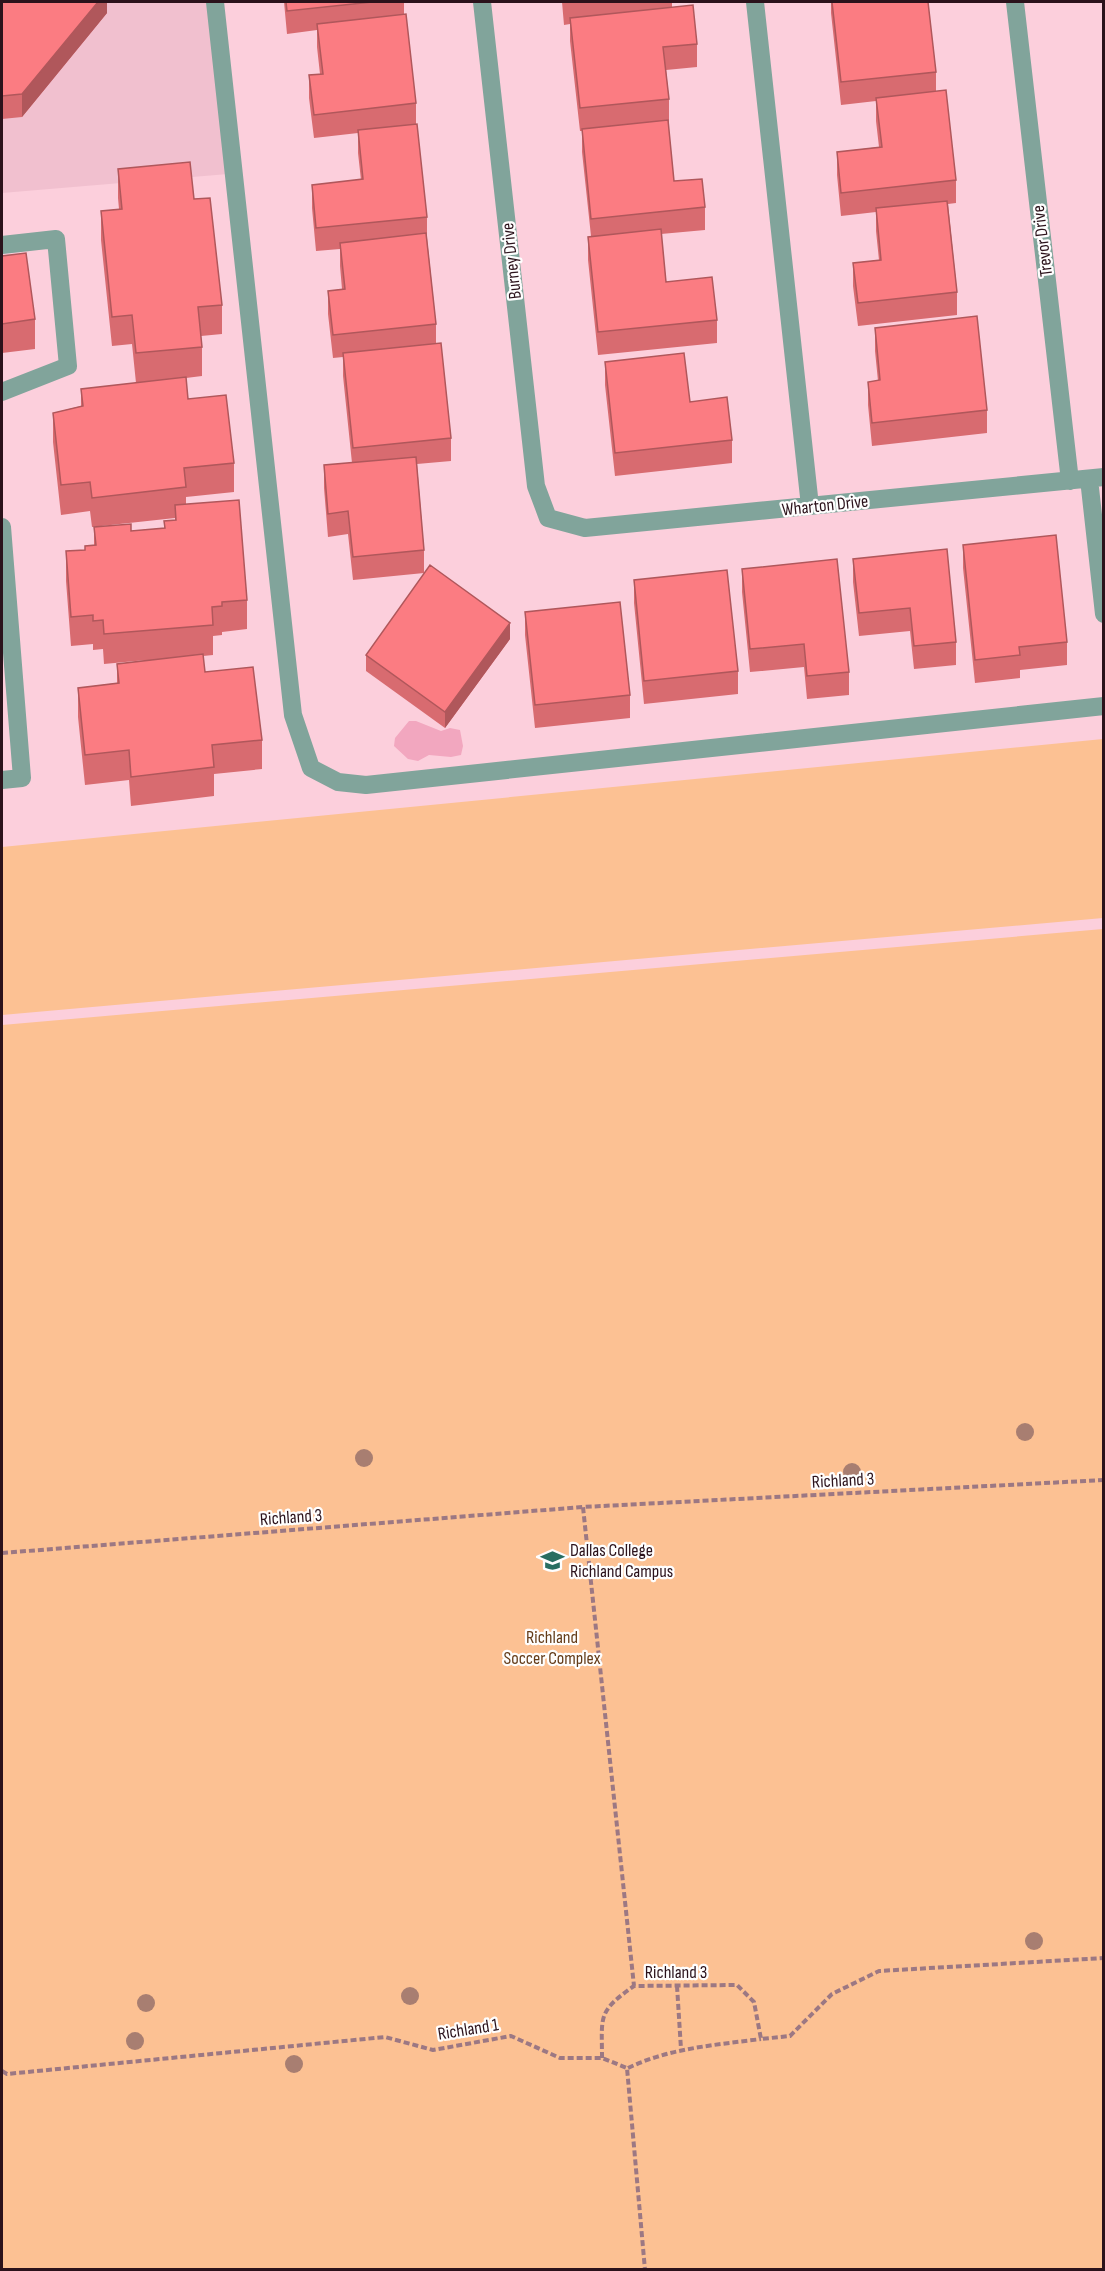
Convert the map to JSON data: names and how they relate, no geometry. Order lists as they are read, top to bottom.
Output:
{
  "streets": {
    "street": ["Trevor Drive", "Burney Drive", "Wharton Drive"],
    "path": ["Richland 3", "Richland 1"]
  },
  "crossings": [
    ["Trevor Drive", "Wharton Drive"],
    ["Burney Drive", "Wharton Drive"]
  ],
  "parks": ["Richland Soccer Complex"],
  "places": {
    "school or university": ["Dallas College Richland Campus"]
  }
}
